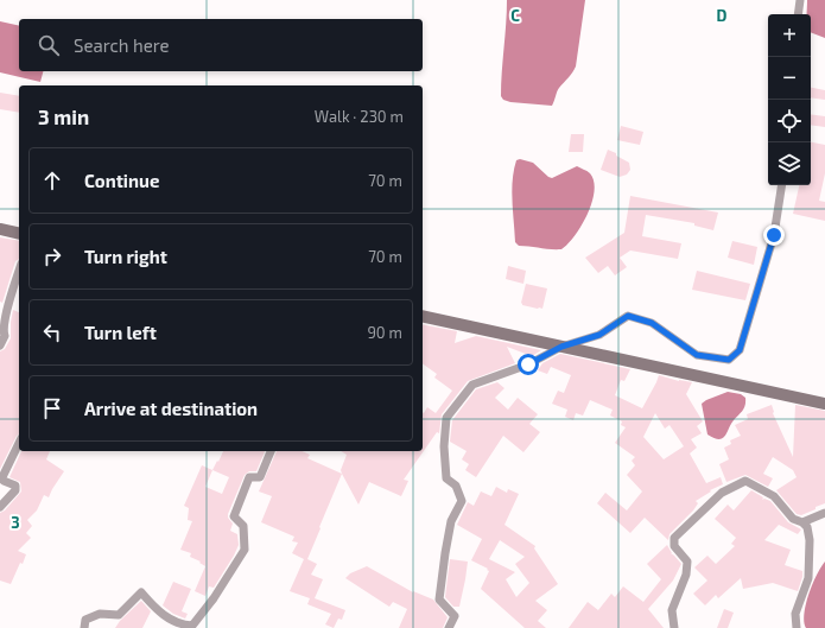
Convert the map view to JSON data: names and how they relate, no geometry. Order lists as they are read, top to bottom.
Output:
{
  "page": {
    "map_buttons": ["+", "−"],
    "search": "Search here",
    "heading": ["3 min", "Walk · 230 m"],
    "list": [
      ["Continue", "70 m"],
      ["Turn right", "70 m"],
      ["Turn left", "90 m"],
      "Arrive at destination"
    ]
  },
  "grid": {
    "columns": ["C", "D"],
    "rows": ["3"]
  }
}
